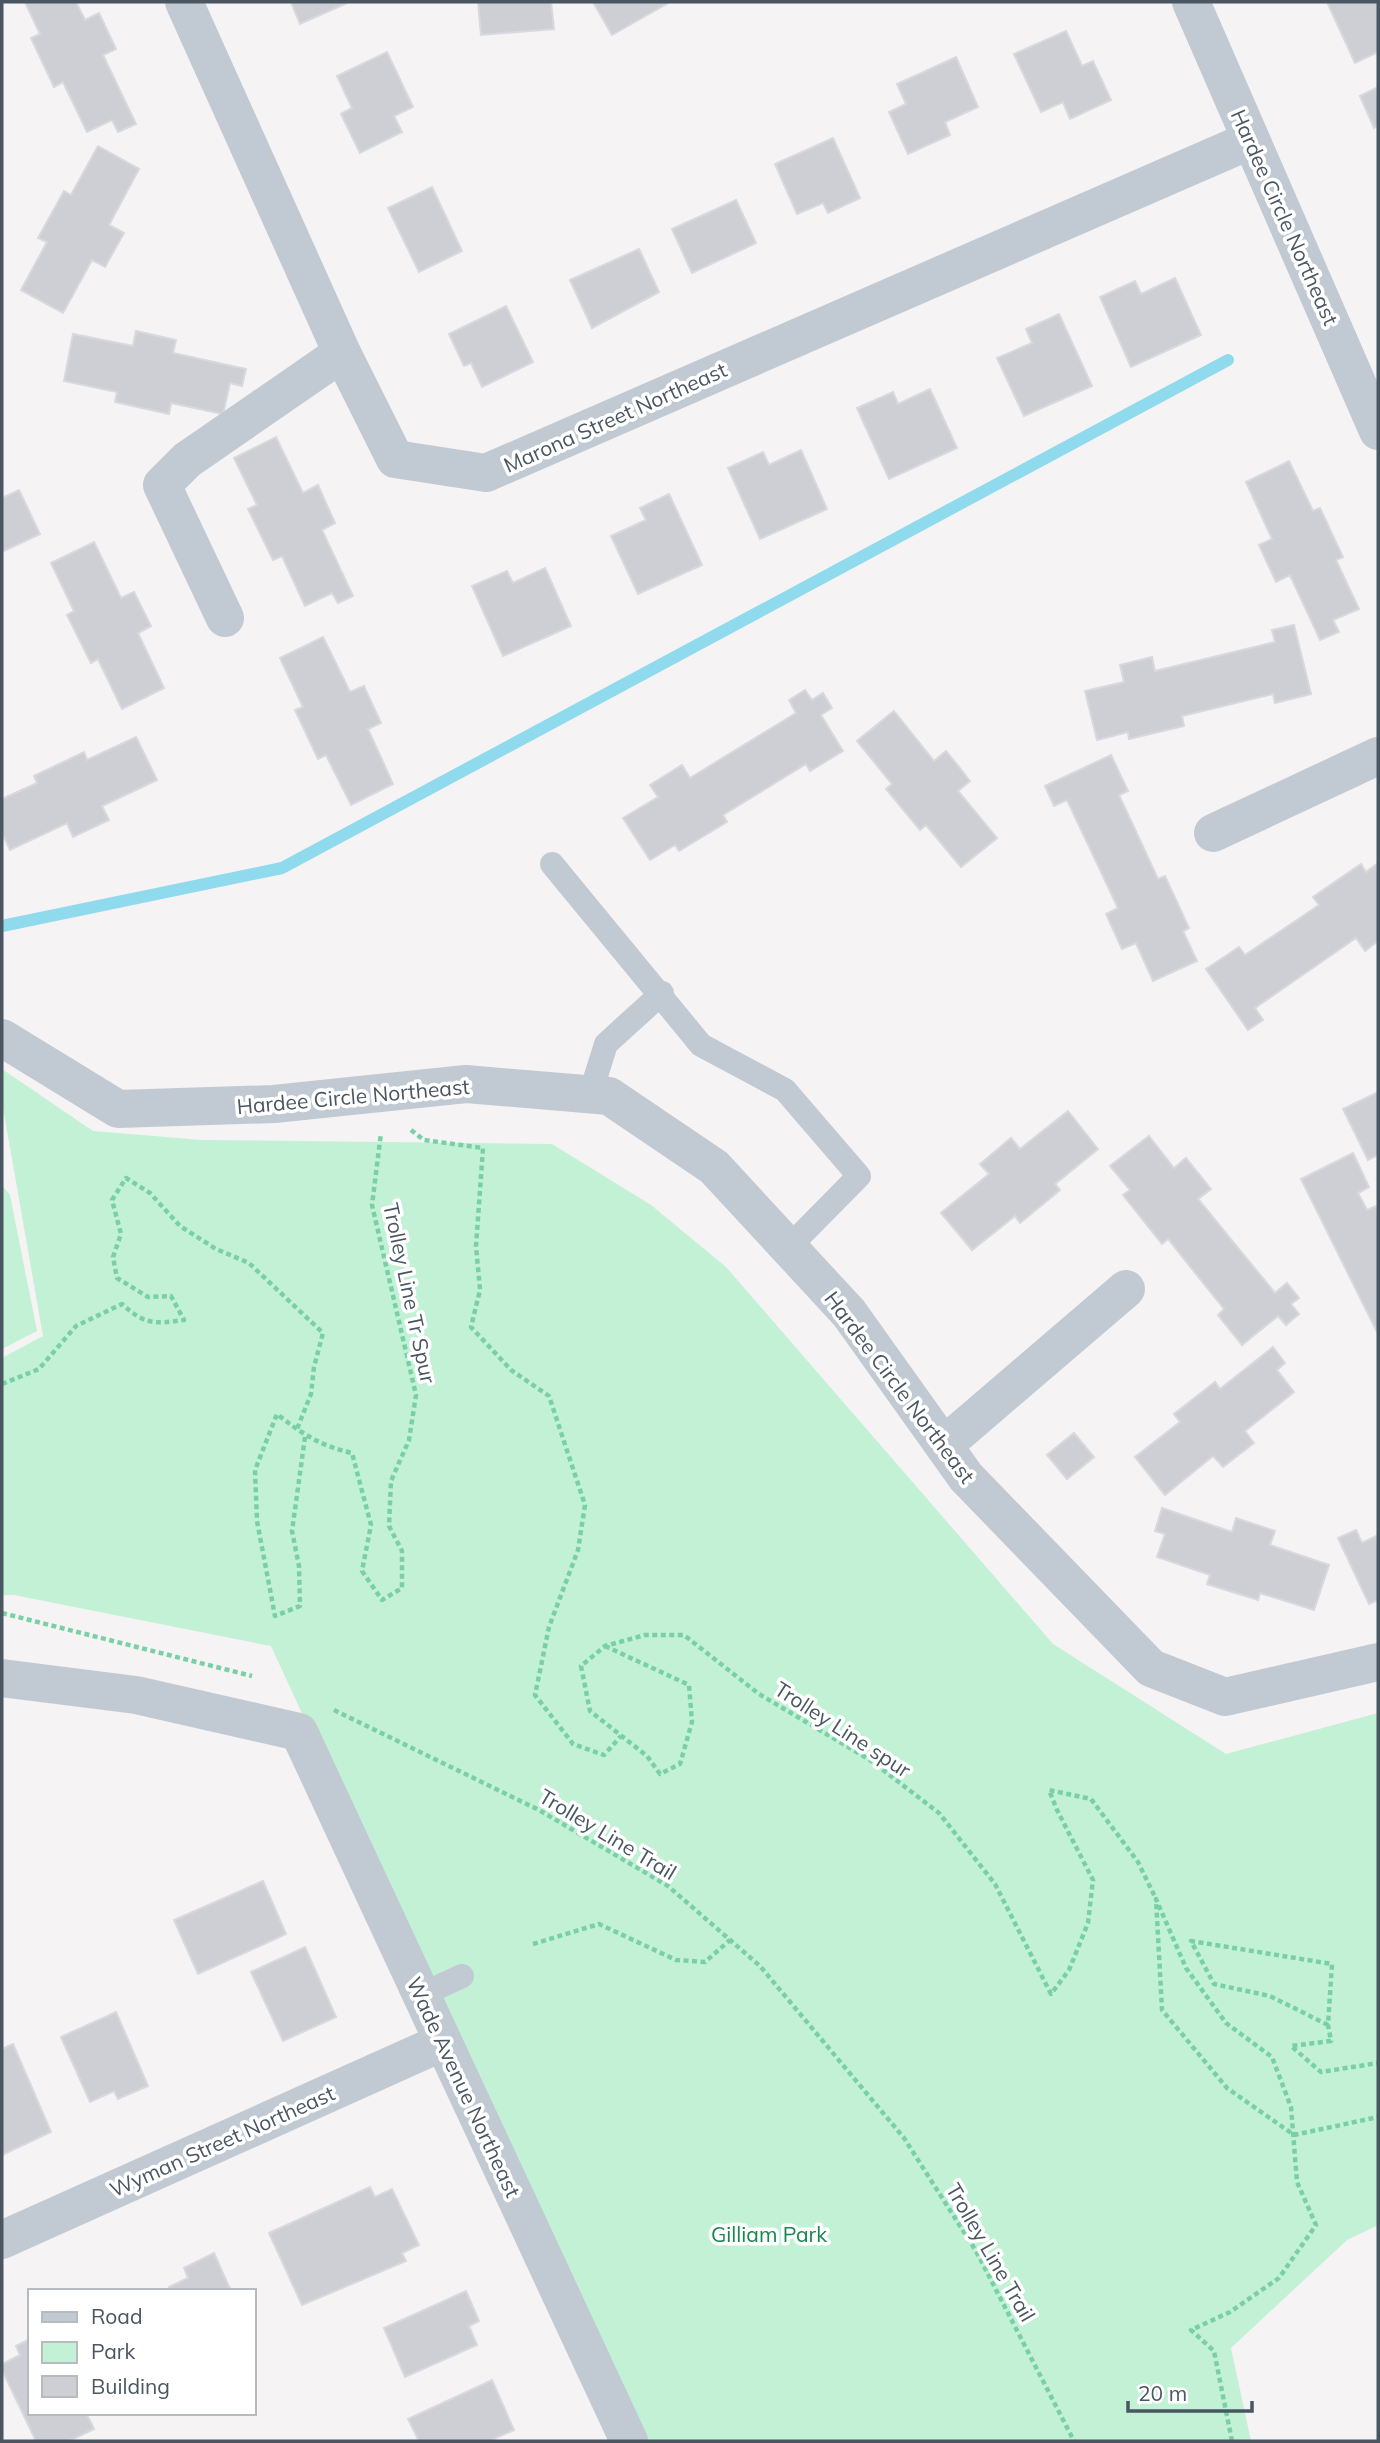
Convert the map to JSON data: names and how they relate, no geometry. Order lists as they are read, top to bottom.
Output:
{
  "streets": {
    "street": [
      "Hardee Circle Northeast",
      "Marona Street Northeast",
      "Wade Avenue Northeast",
      "Wyman Street Northeast"
    ],
    "path": ["Trolley Line Tr Spur", "Trolley Line spur", "Trolley Line Trail"]
  },
  "crossings": [
    ["Hardee Circle Northeast", "Marona Street Northeast"],
    ["Wade Avenue Northeast", "Wyman Street Northeast"]
  ],
  "parks": ["Gilliam Park"],
  "legend": ["Road", "Park", "Building"],
  "scale_bar": "20 m"
}
